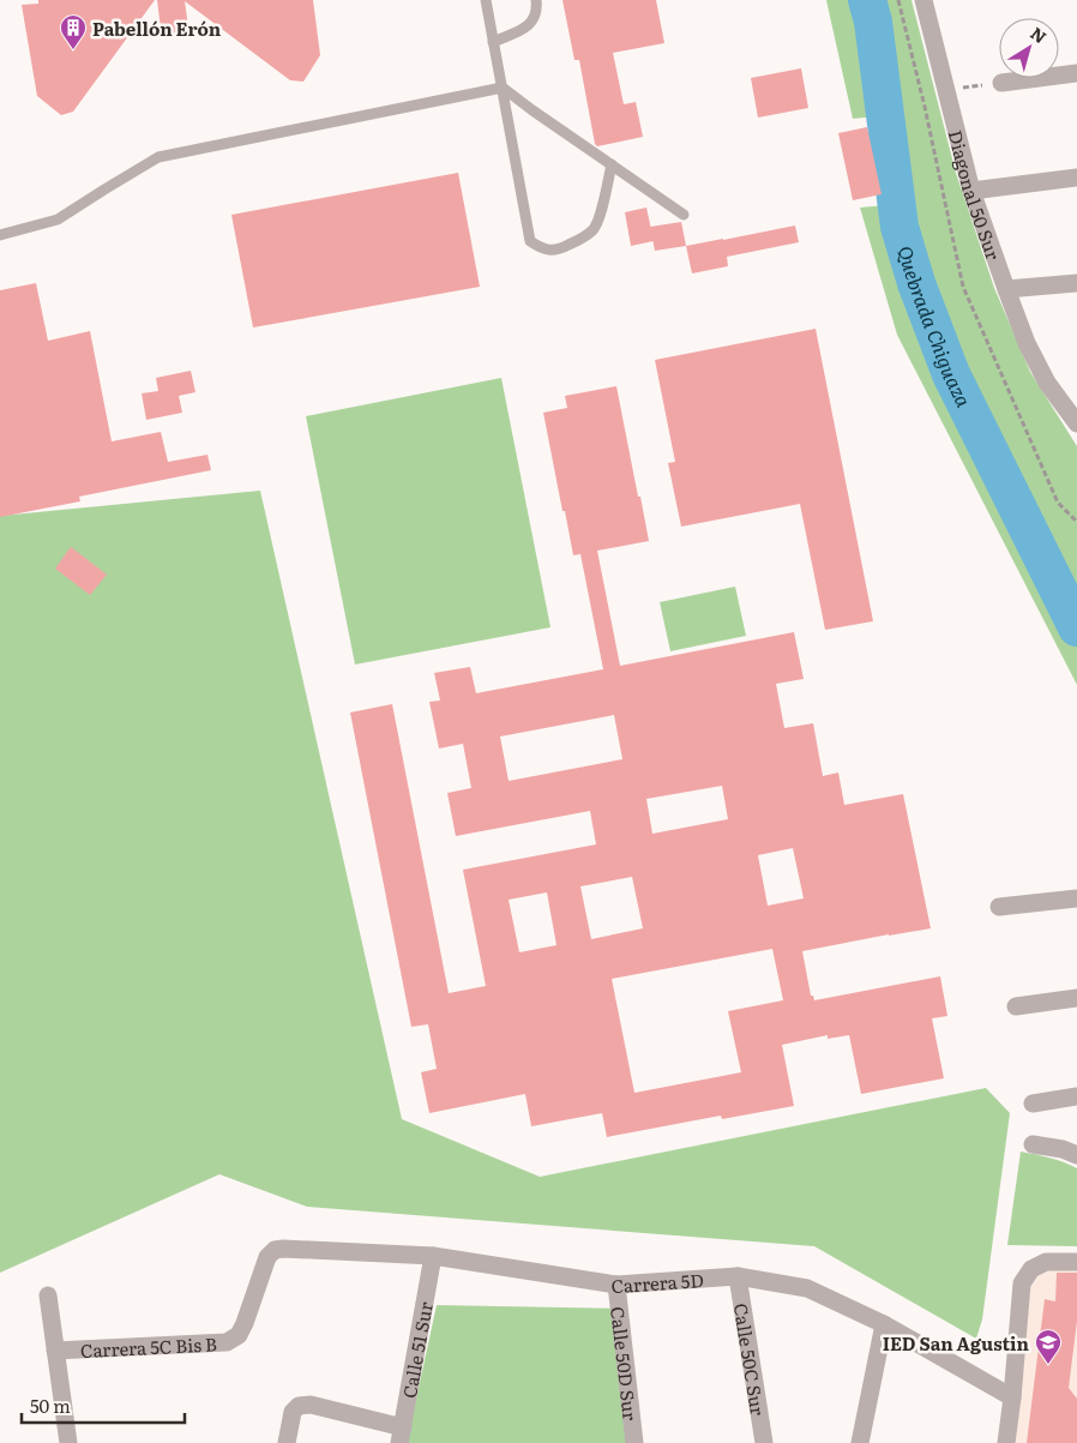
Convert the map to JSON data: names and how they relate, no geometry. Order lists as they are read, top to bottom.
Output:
{
  "streets": {
    "street": [
      "Diagonal 50 Sur",
      "Carrera 5D",
      "Carrera 5C Bis B",
      "Calle 51 Sur",
      "Calle 50C Sur",
      "Calle 50D Sur"
    ]
  },
  "crossings": [
    ["Carrera 5D", "Carrera 5C Bis B"],
    ["Carrera 5D", "Calle 51 Sur"],
    ["Carrera 5D", "Calle 50C Sur"],
    ["Carrera 5D", "Calle 50D Sur"]
  ],
  "water": ["Quebrada Chiguaza"],
  "places": {
    "building": ["Pabellón Erón"],
    "school or university": ["IED San Agustin"]
  },
  "scale_bar": "50 m",
  "north": "top right"
}
